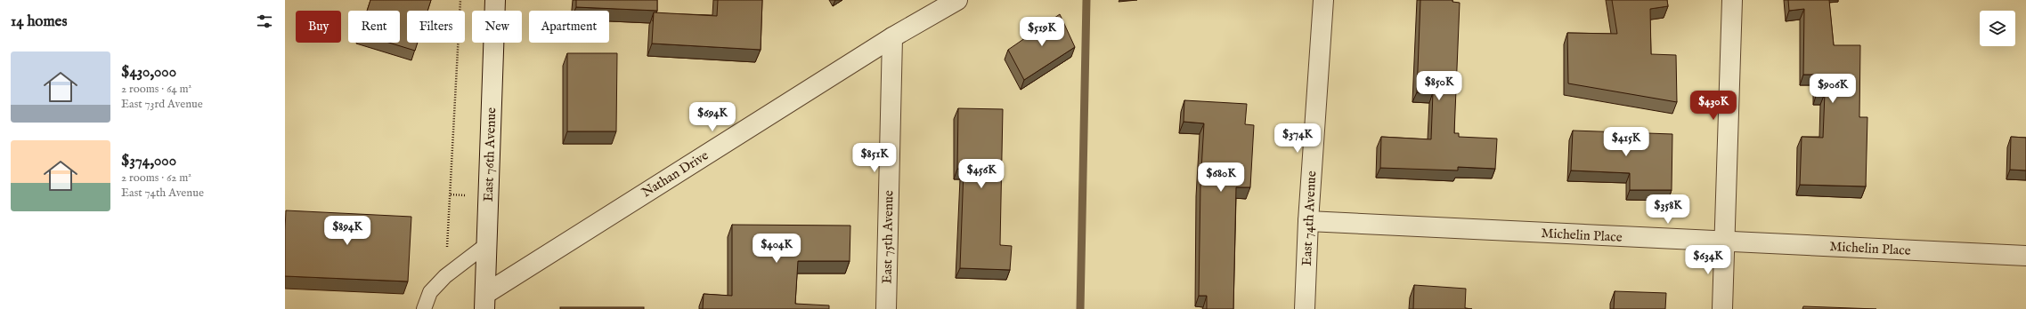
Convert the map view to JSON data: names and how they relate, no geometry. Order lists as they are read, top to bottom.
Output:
{
  "streets": {
    "street": [
      "East 76th Avenue",
      "Nathan Drive",
      "East 74th Avenue",
      "Michelin Place",
      "East 75th Avenue"
    ]
  },
  "crossings": [
    ["East 76th Avenue", "Nathan Drive"],
    ["Nathan Drive", "East 75th Avenue"],
    ["East 74th Avenue", "Michelin Place"]
  ],
  "page": {
    "heading": "14 homes",
    "chip": [
      "Buy",
      "Rent",
      "Filters",
      "New",
      "Apartment"
    ],
    "price": [
      "$519K",
      "$850K",
      "$906K",
      "$430K",
      "$694K",
      "$374K",
      "$415K",
      "$851K",
      "$456K",
      "$680K",
      "$358K",
      "$894K",
      "$404K",
      "$634K"
    ],
    "list": [
      {
        "name": "$430,000",
        "note": "2 rooms · 64 m² · East 73rd Avenue"
      },
      {
        "name": "$374,000",
        "note": "2 rooms · 62 m² · East 74th Avenue"
      }
    ]
  }
}
